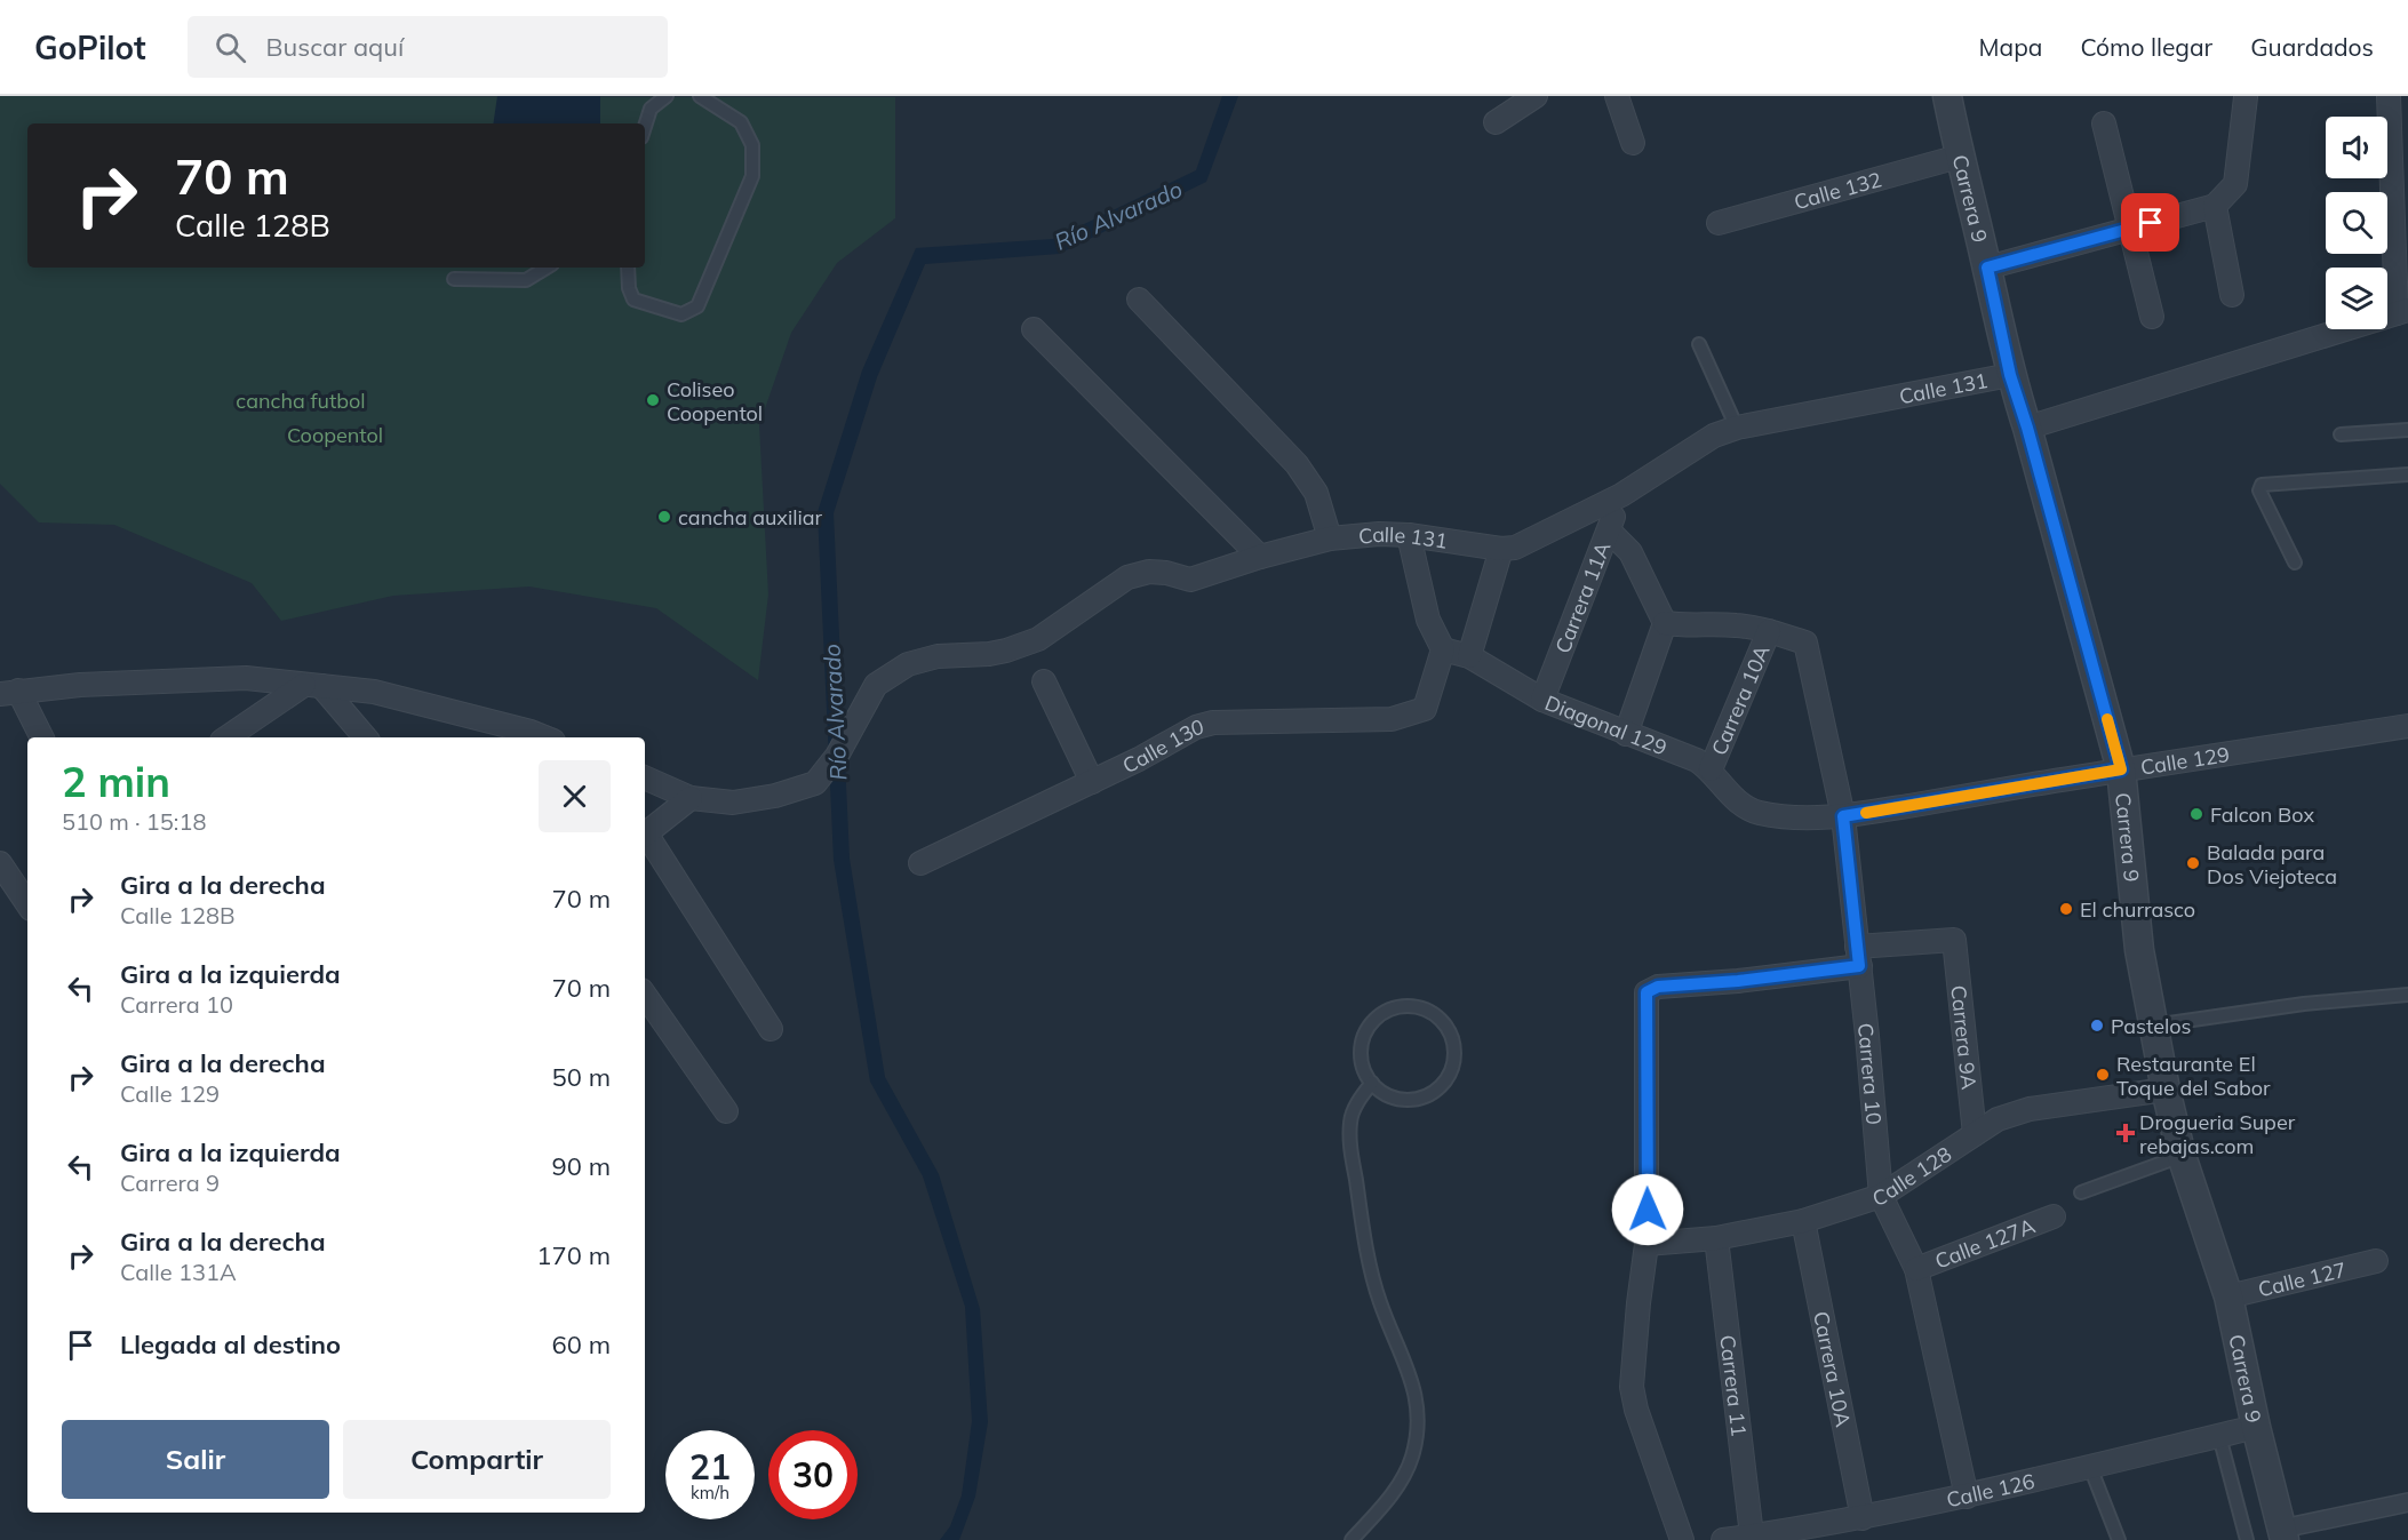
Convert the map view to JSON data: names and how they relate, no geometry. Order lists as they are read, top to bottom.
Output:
{
  "streets": {
    "street": [
      "Calle 132",
      "Carrera 9",
      "Calle 131",
      "Carrera 11A",
      "Carrera 10A",
      "Diagonal 129",
      "Calle 130",
      "Calle 129",
      "Carrera 9A",
      "Carrera 10",
      "Calle 128",
      "Calle 127A",
      "Calle 127",
      "Carrera 11",
      "Calle 126"
    ]
  },
  "crossings": [
    ["Calle 132", "Carrera 9"],
    ["Carrera 9", "Calle 131"],
    ["Carrera 9", "Calle 129"],
    ["Carrera 9", "Calle 128"],
    ["Carrera 9", "Calle 127"],
    ["Carrera 9", "Calle 126"],
    ["Calle 131", "Carrera 11A"],
    ["Carrera 11A", "Diagonal 129"],
    ["Carrera 10A", "Diagonal 129"],
    ["Carrera 10A", "Carrera 10"],
    ["Carrera 10A", "Calle 128"],
    ["Carrera 10A", "Calle 126"],
    ["Diagonal 129", "Calle 130"],
    ["Diagonal 129", "Calle 129"],
    ["Calle 129", "Carrera 10"],
    ["Carrera 9A", "Carrera 10"],
    ["Carrera 9A", "Calle 128"],
    ["Carrera 10", "Calle 128"],
    ["Carrera 10", "Calle 127A"],
    ["Carrera 10", "Calle 126"],
    ["Calle 128", "Carrera 11"],
    ["Carrera 11", "Calle 126"]
  ],
  "water": ["Río Alvarado"],
  "parks": ["cancha futbol", "Coopentol"],
  "places": {
    "other": [
      "Coliseo Coopentol",
      "cancha auxiliar",
      "Falcon Box",
      "Balada para Dos Viejoteca",
      "El churrasco",
      "Pastelos",
      "Restaurante El Toque del Sabor"
    ],
    "health": ["Drogueria Super rebajas.com"]
  },
  "page": {
    "header": "GoPilot",
    "search": "Buscar aquí",
    "nav": ["Mapa", "Cómo llegar", "Guardados"],
    "turn": ["70 m", "Calle 128B"],
    "heading": ["2 min", "510 m · 15:18"],
    "list": [
      {
        "name": "Gira a la derecha",
        "note": "Calle 128B",
        "value": "70 m"
      },
      {
        "name": "Gira a la izquierda",
        "note": "Carrera 10",
        "value": "70 m"
      },
      {
        "name": "Gira a la derecha",
        "note": "Calle 129",
        "value": "50 m"
      },
      {
        "name": "Gira a la izquierda",
        "note": "Carrera 9",
        "value": "90 m"
      },
      {
        "name": "Gira a la derecha",
        "note": "Calle 131A",
        "value": "170 m"
      },
      {
        "name": "Llegada al destino",
        "value": "60 m"
      }
    ],
    "buttons": ["Salir", "Compartir"],
    "speed": "21 km/h",
    "limit": "30"
  }
}
